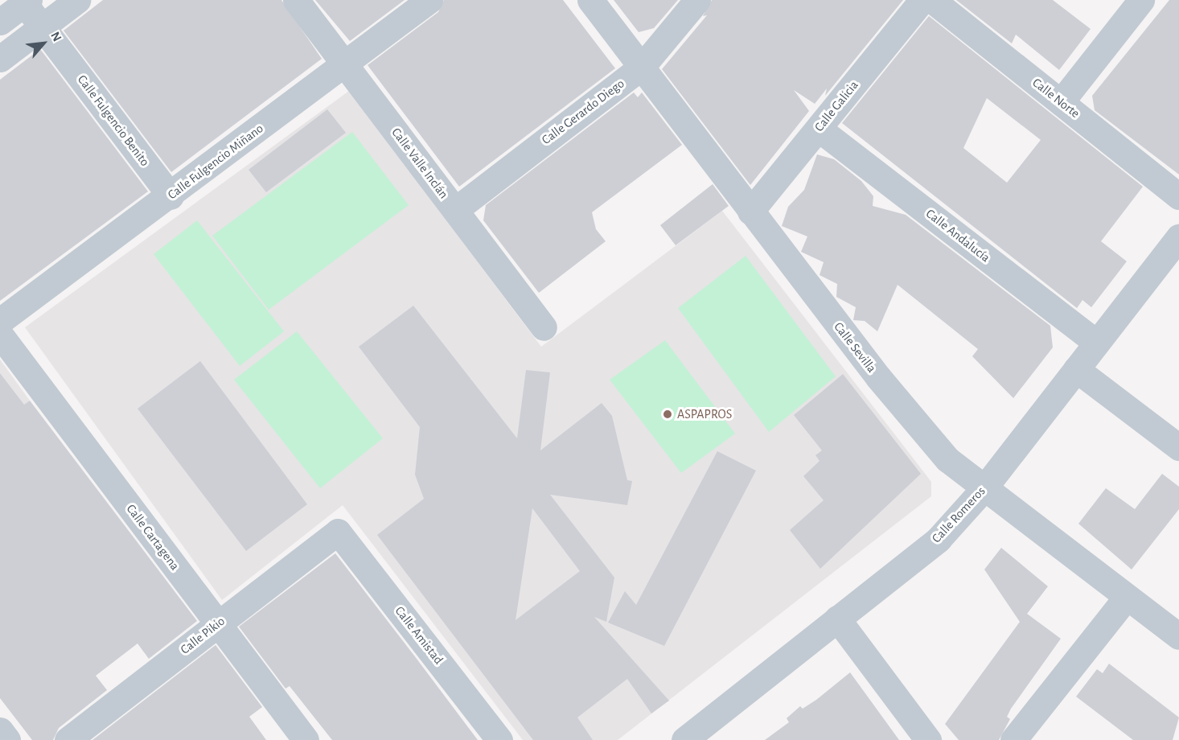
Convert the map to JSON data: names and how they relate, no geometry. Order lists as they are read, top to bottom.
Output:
{
  "streets": {
    "street": [
      "Calle Norte",
      "Calle Galicia",
      "Calle Gerardo Diego",
      "Calle Fulgencio Benito",
      "Calle Fulgencio Miñano",
      "Calle Valle Inclán",
      "Calle Andalucía",
      "Calle Sevilla",
      "Calle Romeros",
      "Calle Cartagena",
      "Calle Pikio",
      "Calle Amistad"
    ]
  },
  "crossings": [
    ["Calle Galicia", "Calle Andalucía"],
    ["Calle Galicia", "Calle Sevilla"],
    ["Calle Gerardo Diego", "Calle Valle Inclán"],
    ["Calle Gerardo Diego", "Calle Sevilla"],
    ["Calle Fulgencio Benito", "Calle Fulgencio Miñano"],
    ["Calle Fulgencio Miñano", "Calle Valle Inclán"],
    ["Calle Andalucía", "Calle Romeros"],
    ["Calle Sevilla", "Calle Romeros"],
    ["Calle Cartagena", "Calle Pikio"],
    ["Calle Pikio", "Calle Amistad"]
  ],
  "places": ["ASPAPROS"],
  "north": "top right"
}
